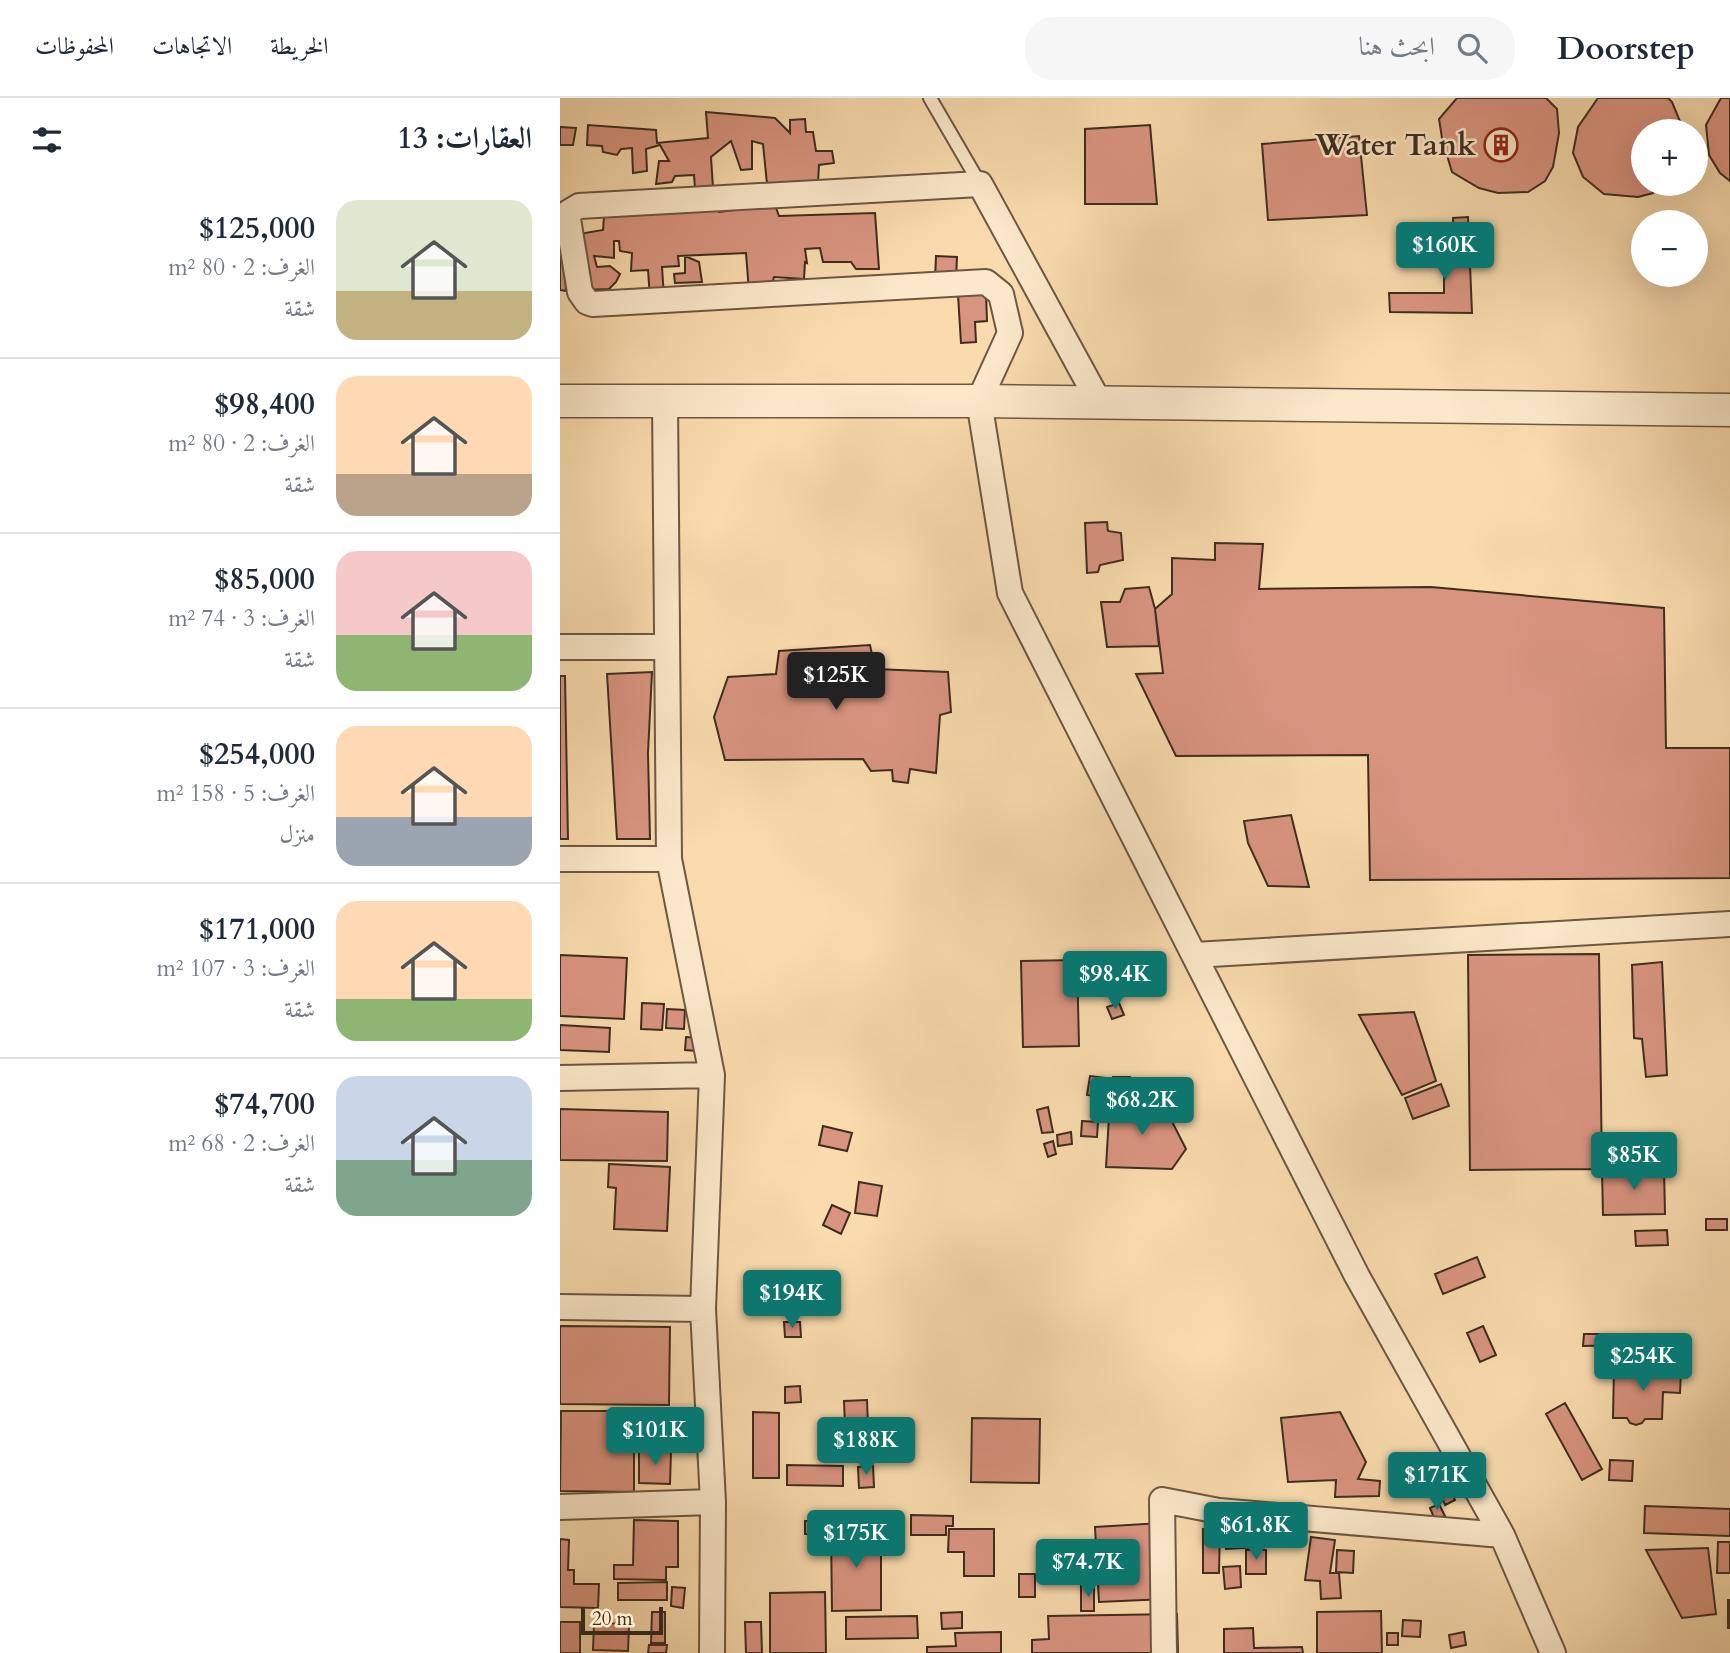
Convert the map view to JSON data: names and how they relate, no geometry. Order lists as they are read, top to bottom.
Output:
{
  "places": {
    "building": ["Water Tank"]
  },
  "scale_bar": "20 m",
  "page": {
    "header": "Doorstep",
    "search": "ابحث هنا",
    "nav": ["الخريطة", "الاتجاهات", "المحفوظات"],
    "heading": "العقارات: 13",
    "map_buttons": ["+", "−"],
    "list": [
      {
        "name": "$125,000",
        "note": "الغرف: 2 · 80 m² · شقة"
      },
      {
        "name": "$98,400",
        "note": "الغرف: 2 · 80 m² · شقة"
      },
      {
        "name": "$85,000",
        "note": "الغرف: 3 · 74 m² · شقة"
      },
      {
        "name": "$254,000",
        "note": "الغرف: 5 · 158 m² · منزل"
      },
      {
        "name": "$171,000",
        "note": "الغرف: 3 · 107 m² · شقة"
      },
      {
        "name": "$74,700",
        "note": "الغرف: 2 · 68 m² · شقة"
      }
    ],
    "price": [
      "$160K",
      "$125K",
      "$98.4K",
      "$68.2K",
      "$85K",
      "$194K",
      "$254K",
      "$101K",
      "$188K",
      "$171K",
      "$61.8K",
      "$175K",
      "$74.7K"
    ],
    "scale": "20 m"
  }
}
